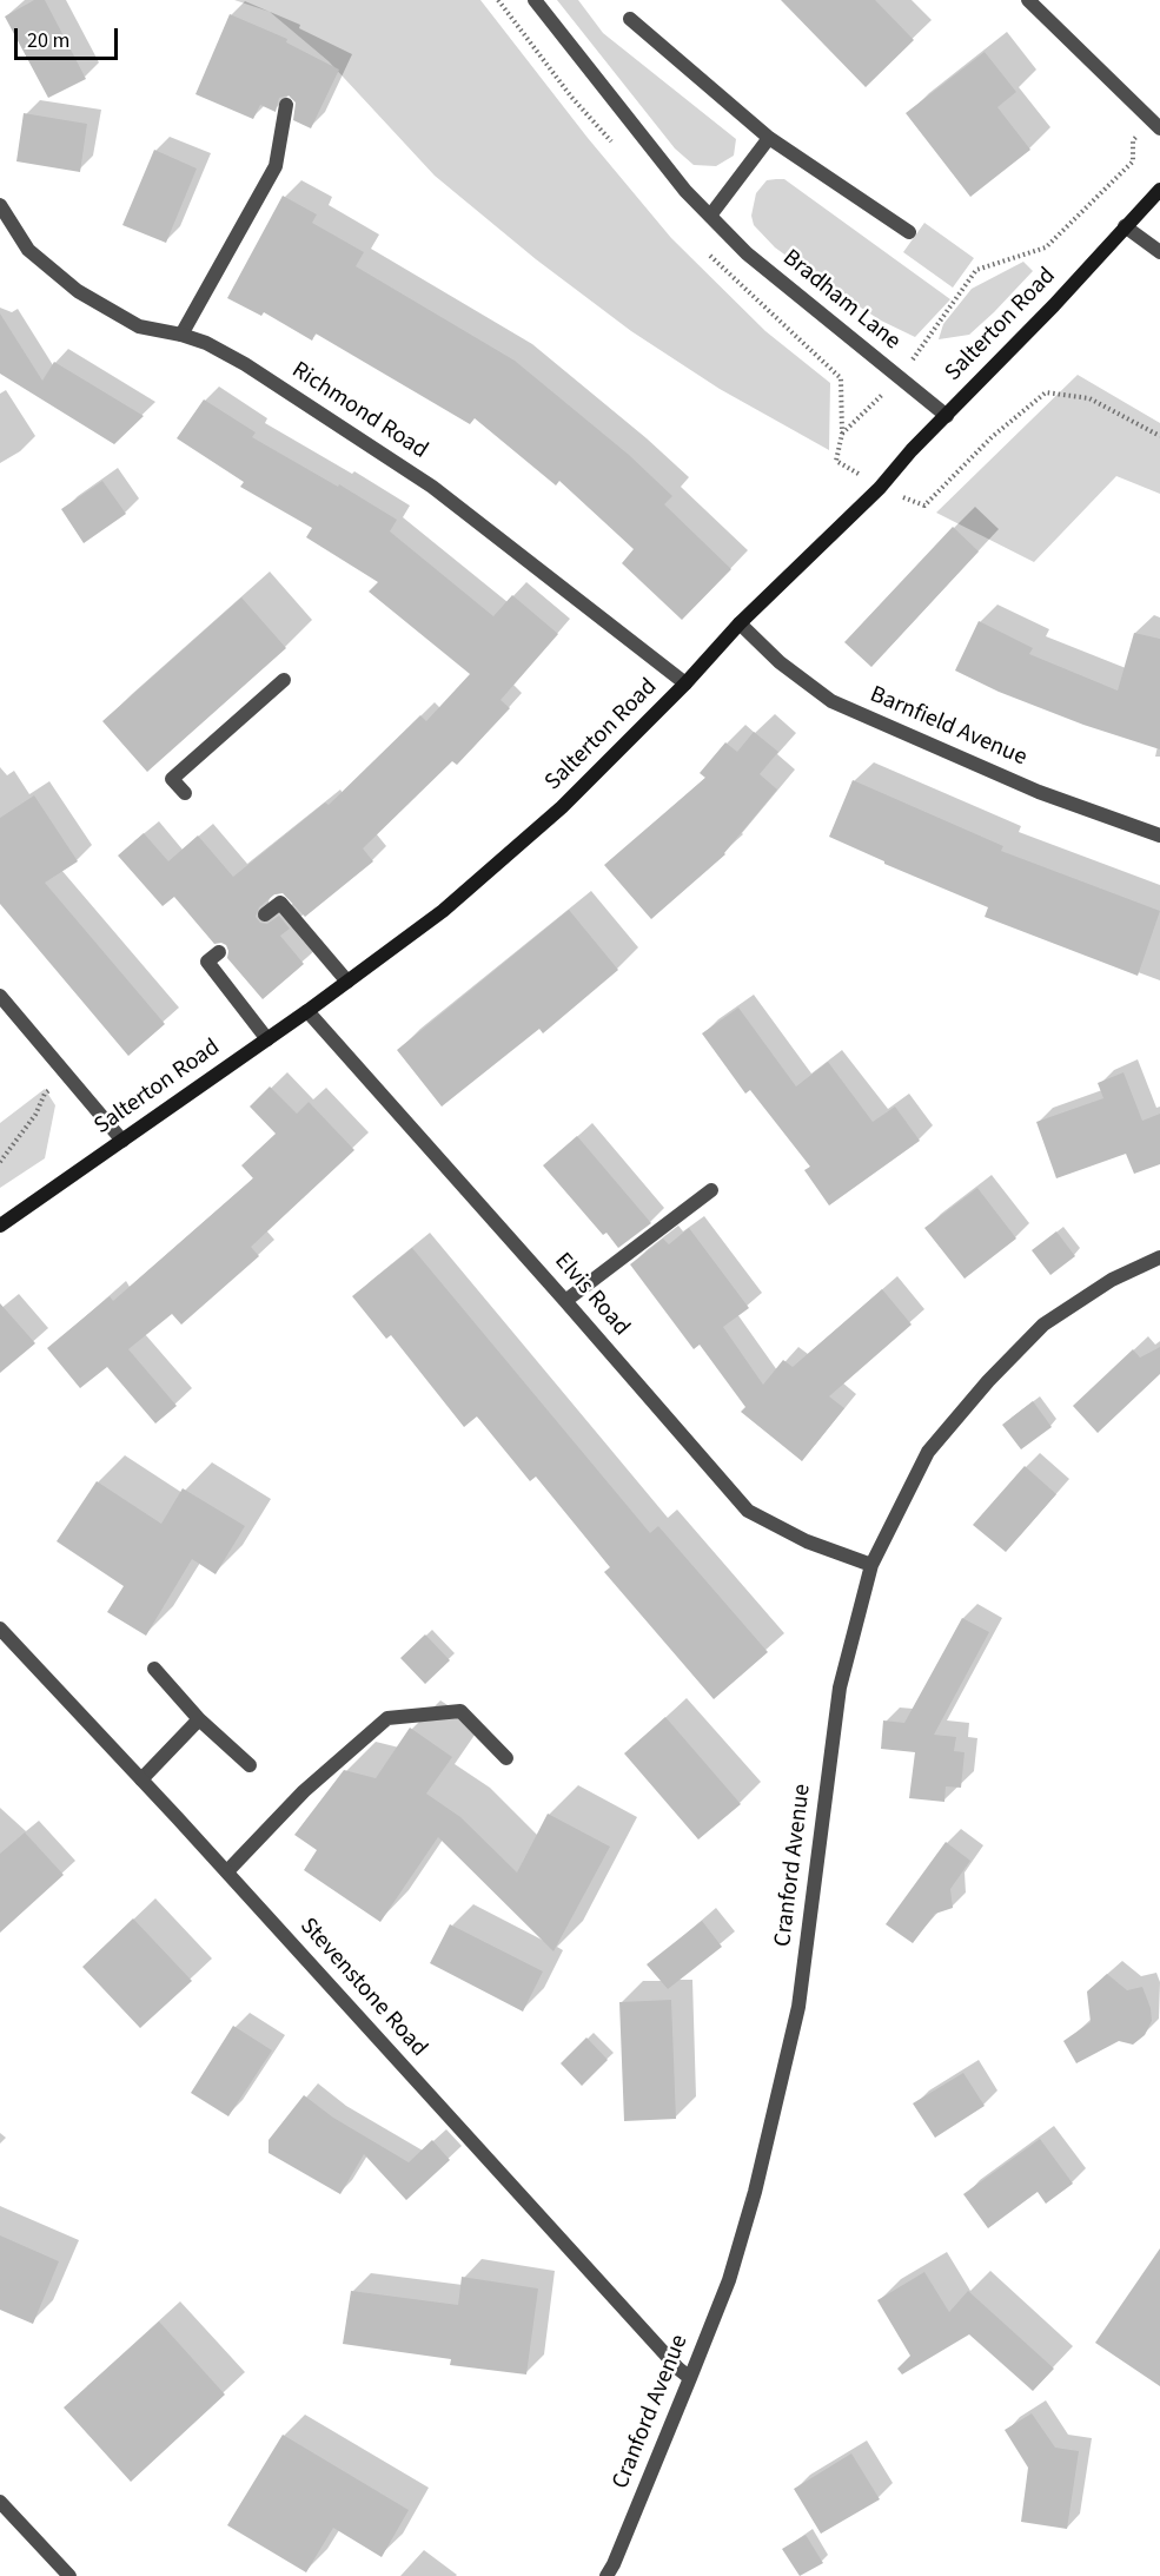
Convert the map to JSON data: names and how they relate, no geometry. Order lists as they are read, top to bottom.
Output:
{
  "streets": {
    "main road": ["Salterton Road"],
    "street": [
      "Bradham Lane",
      "Richmond Road",
      "Barnfield Avenue",
      "Elvis Road",
      "Cranford Avenue",
      "Stevenstone Road"
    ]
  },
  "crossings": [
    ["Bradham Lane", "Salterton Road"],
    ["Salterton Road", "Richmond Road"],
    ["Salterton Road", "Barnfield Avenue"],
    ["Salterton Road", "Elvis Road"],
    ["Elvis Road", "Cranford Avenue"],
    ["Cranford Avenue", "Stevenstone Road"]
  ],
  "scale_bar": "20 m"
}
